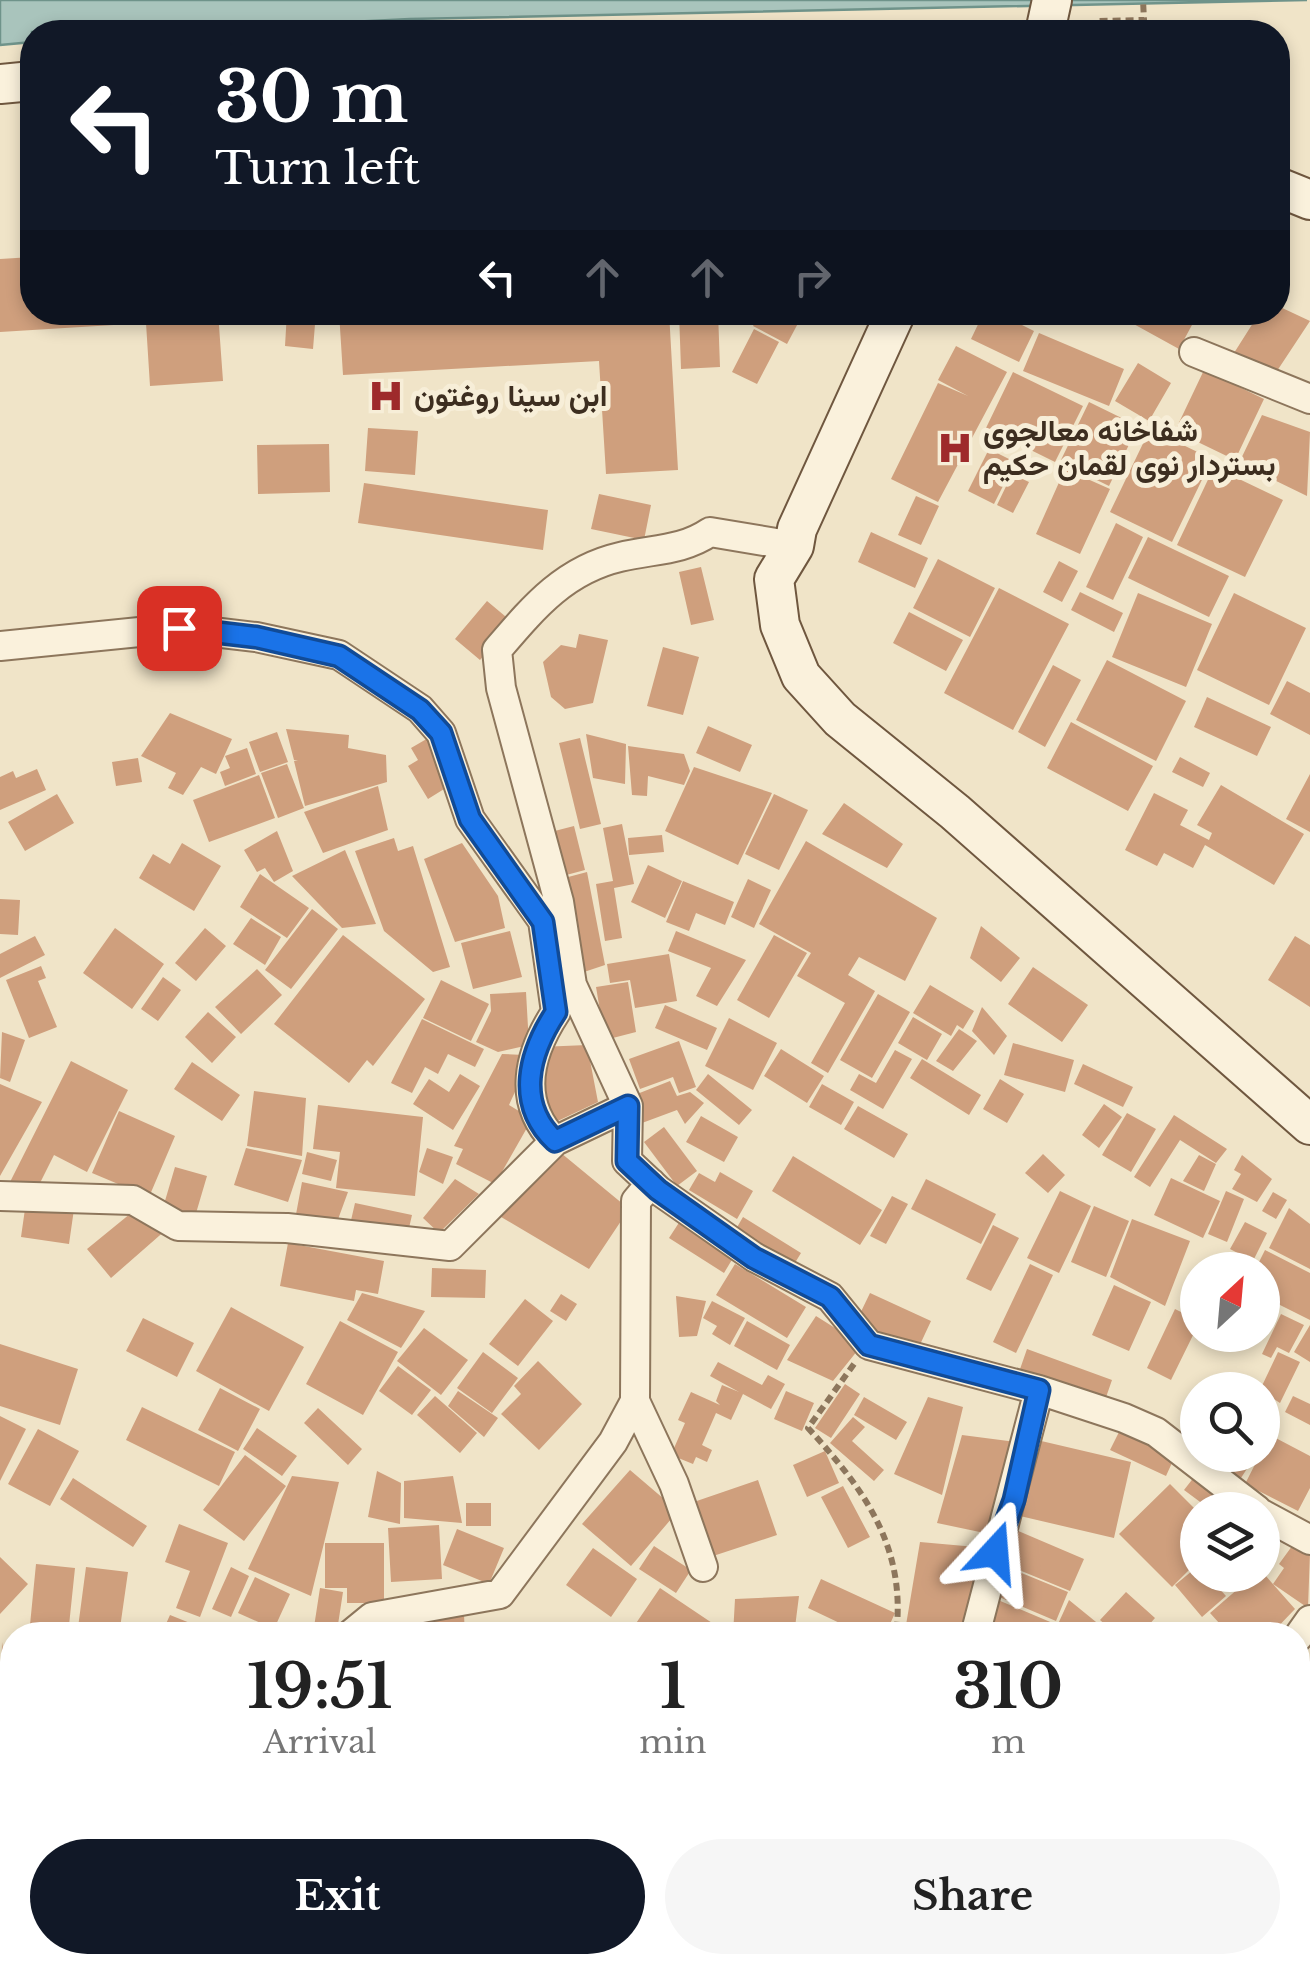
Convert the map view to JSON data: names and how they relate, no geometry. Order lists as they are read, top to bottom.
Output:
{
  "places": {
    "hospital": ["ابن سینا روغتون", "شفاخانه معالجوی بستردار نوی لقمان حکیم"]
  },
  "north": "top right",
  "page": {
    "turn": ["30 m", "Turn left"],
    "eta": [
      "19:51",
      "Arrival",
      "1",
      "min",
      "310",
      "m"
    ],
    "buttons": ["Exit", "Share"]
  }
}
